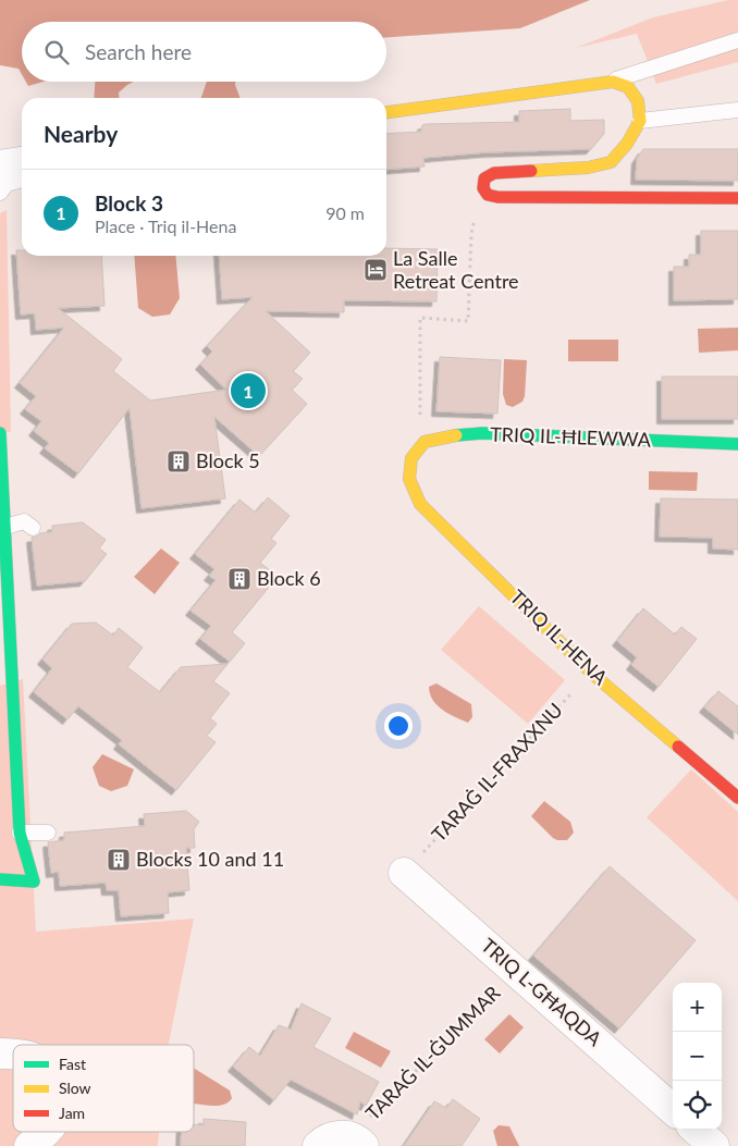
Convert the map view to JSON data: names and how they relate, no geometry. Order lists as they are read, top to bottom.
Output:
{
  "streets": {
    "street": ["TRIQ IL-ĦLEWWA", "TRIQ IL-HENA", "TRIQ L-GĦAQDA"],
    "path": ["TARAĠ IL-FRAXXNU", "TARAĠ IL-ĠUMMAR"]
  },
  "crossings": [
    ["TRIQ IL-ĦLEWWA", "TRIQ IL-HENA"],
    ["TRIQ IL-HENA", "TARAĠ IL-FRAXXNU"],
    ["TARAĠ IL-FRAXXNU", "TRIQ L-GĦAQDA"],
    ["TRIQ L-GĦAQDA", "TARAĠ IL-ĠUMMAR"]
  ],
  "places": {
    "hotel": ["La Salle Retreat Centre"],
    "building": ["Block 5", "Block 6", "Blocks 10 and 11"]
  },
  "legend": ["Fast", "Slow", "Jam"],
  "page": {
    "search": "Search here",
    "heading": "Nearby",
    "list": [
      {
        "mark": "1",
        "name": "Block 3",
        "note": "Place · Triq il-Hena",
        "value": "90 m"
      }
    ],
    "pins": "1",
    "map_buttons": ["+", "−"]
  }
}
